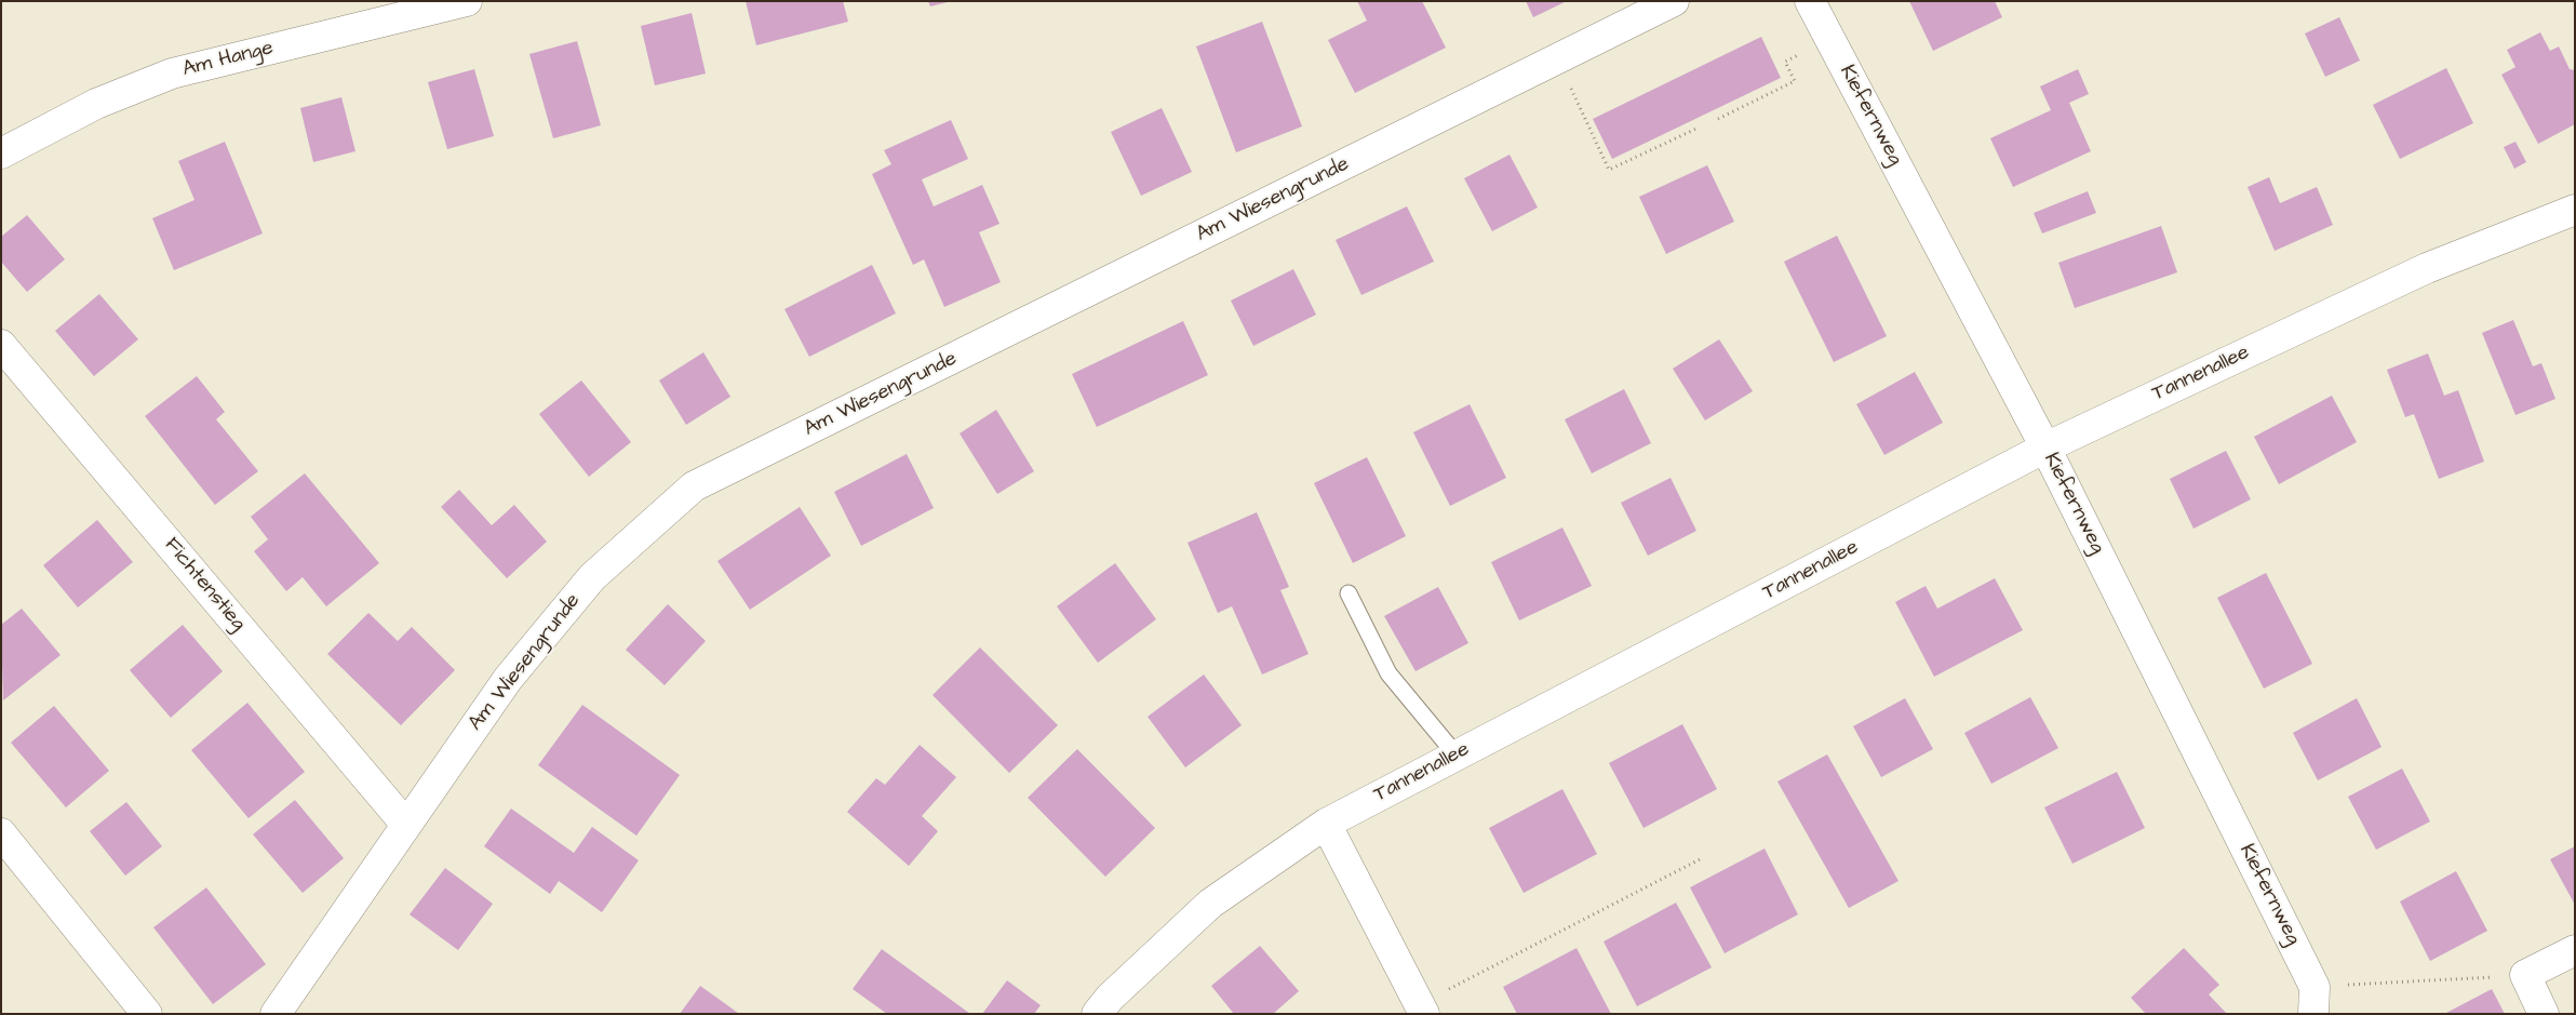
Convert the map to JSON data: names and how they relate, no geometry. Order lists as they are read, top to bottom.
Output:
{
  "streets": {
    "street": [
      "Am Hange",
      "Kiefernweg",
      "Am Wiesengrunde",
      "Tannenallee",
      "Fichtenstieg"
    ]
  },
  "crossings": [
    ["Kiefernweg", "Tannenallee"],
    ["Am Wiesengrunde", "Fichtenstieg"]
  ]
}
